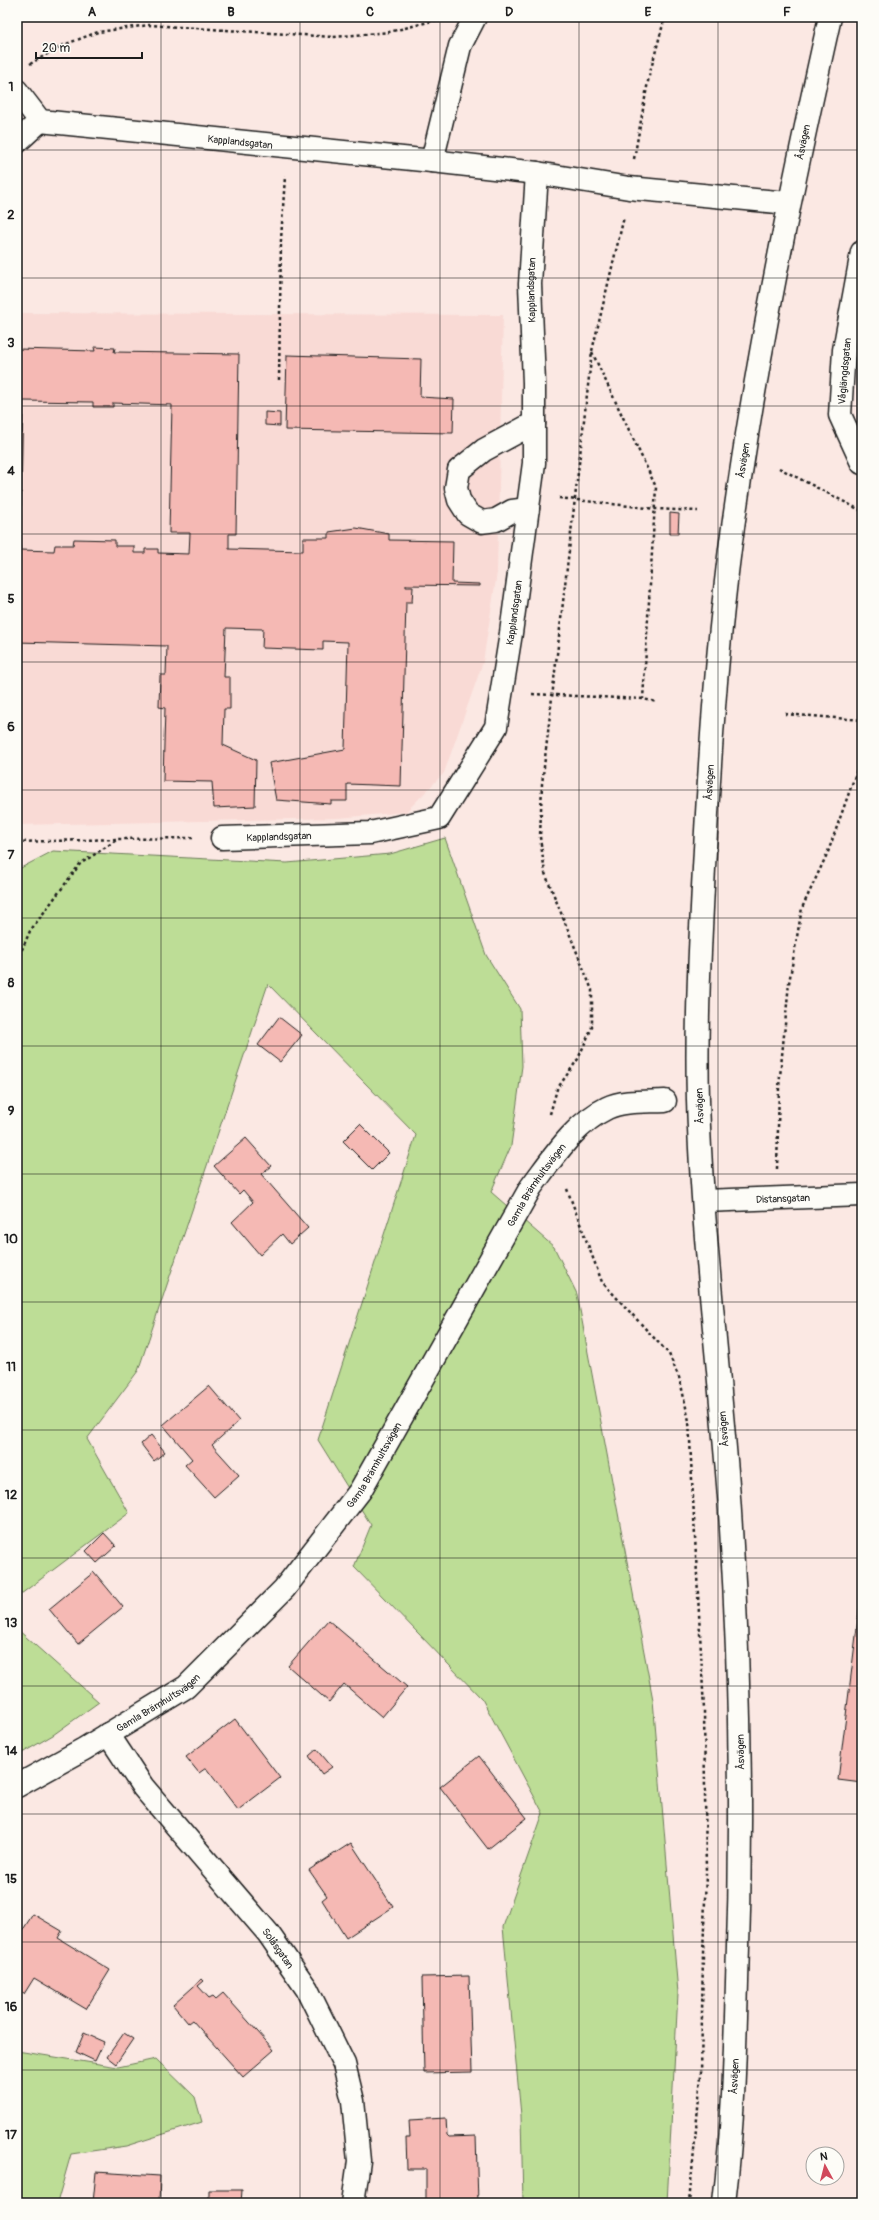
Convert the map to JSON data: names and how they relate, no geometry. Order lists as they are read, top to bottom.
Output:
{
  "streets": {
    "street": [
      "Kapplandsgatan",
      "Åsvägen",
      "Våglängdsgatan",
      "Gamla Brämhultsvägen",
      "Distansgatan",
      "Solåsgatan"
    ]
  },
  "crossings": [
    ["Kapplandsgatan", "Åsvägen"],
    ["Åsvägen", "Distansgatan"],
    ["Gamla Brämhultsvägen", "Solåsgatan"]
  ],
  "scale_bar": "20 m",
  "north": "top",
  "grid": {
    "columns": [
      "A",
      "B",
      "C",
      "D",
      "E",
      "F"
    ],
    "rows": [
      "1",
      "2",
      "3",
      "4",
      "5",
      "6",
      "7",
      "8",
      "9",
      "10",
      "11",
      "12",
      "13",
      "14",
      "15",
      "16",
      "17"
    ]
  }
}
